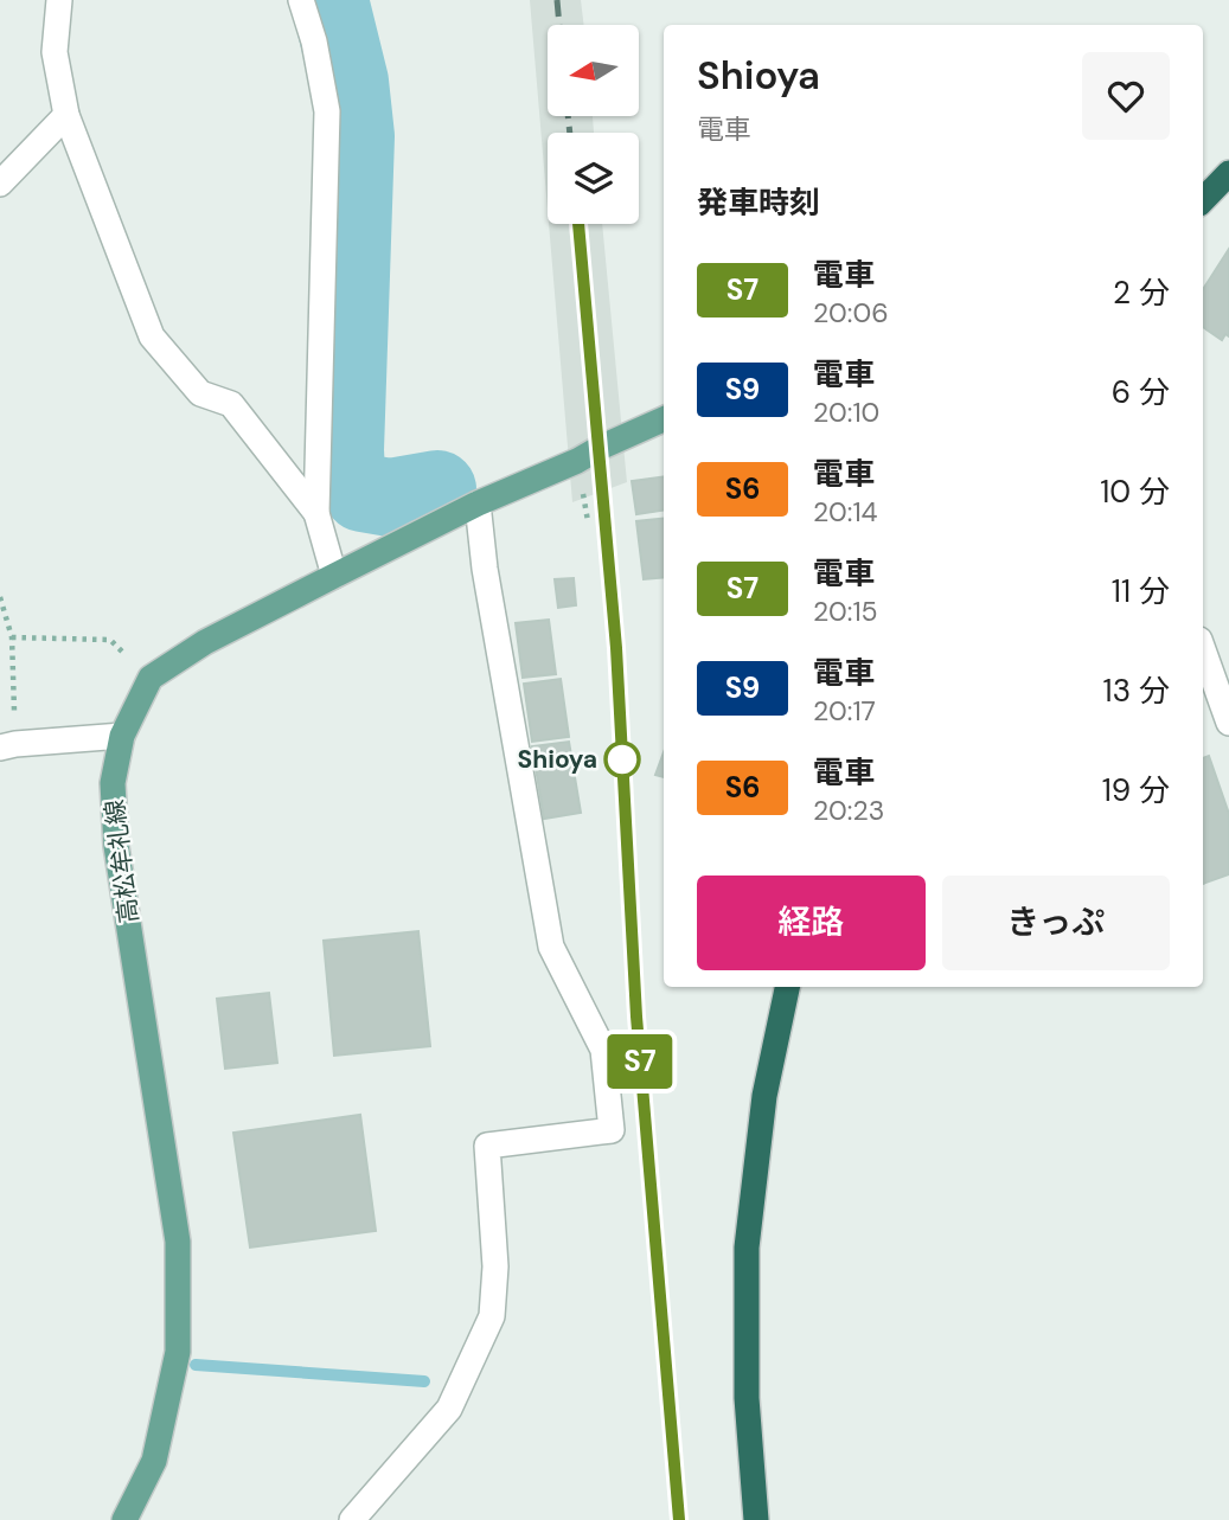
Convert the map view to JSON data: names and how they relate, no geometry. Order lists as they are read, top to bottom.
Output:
{
  "streets": {
    "main road": ["高松牟礼線"]
  },
  "places": ["Shioya"],
  "north": "left",
  "page": {
    "on_map": "S7",
    "heading": [
      ["Shioya", "電車"],
      "発車時刻"
    ],
    "list": [
      {
        "mark": "S7",
        "name": "電車",
        "note": "20:06",
        "value": "2 分"
      },
      {
        "mark": "S9",
        "name": "電車",
        "note": "20:10",
        "value": "6 分"
      },
      {
        "mark": "S6",
        "name": "電車",
        "note": "20:14",
        "value": "10 分"
      },
      {
        "mark": "S7",
        "name": "電車",
        "note": "20:15",
        "value": "11 分"
      },
      {
        "mark": "S9",
        "name": "電車",
        "note": "20:17",
        "value": "13 分"
      },
      {
        "mark": "S6",
        "name": "電車",
        "note": "20:23",
        "value": "19 分"
      }
    ],
    "buttons": ["経路", "きっぷ"]
  }
}
